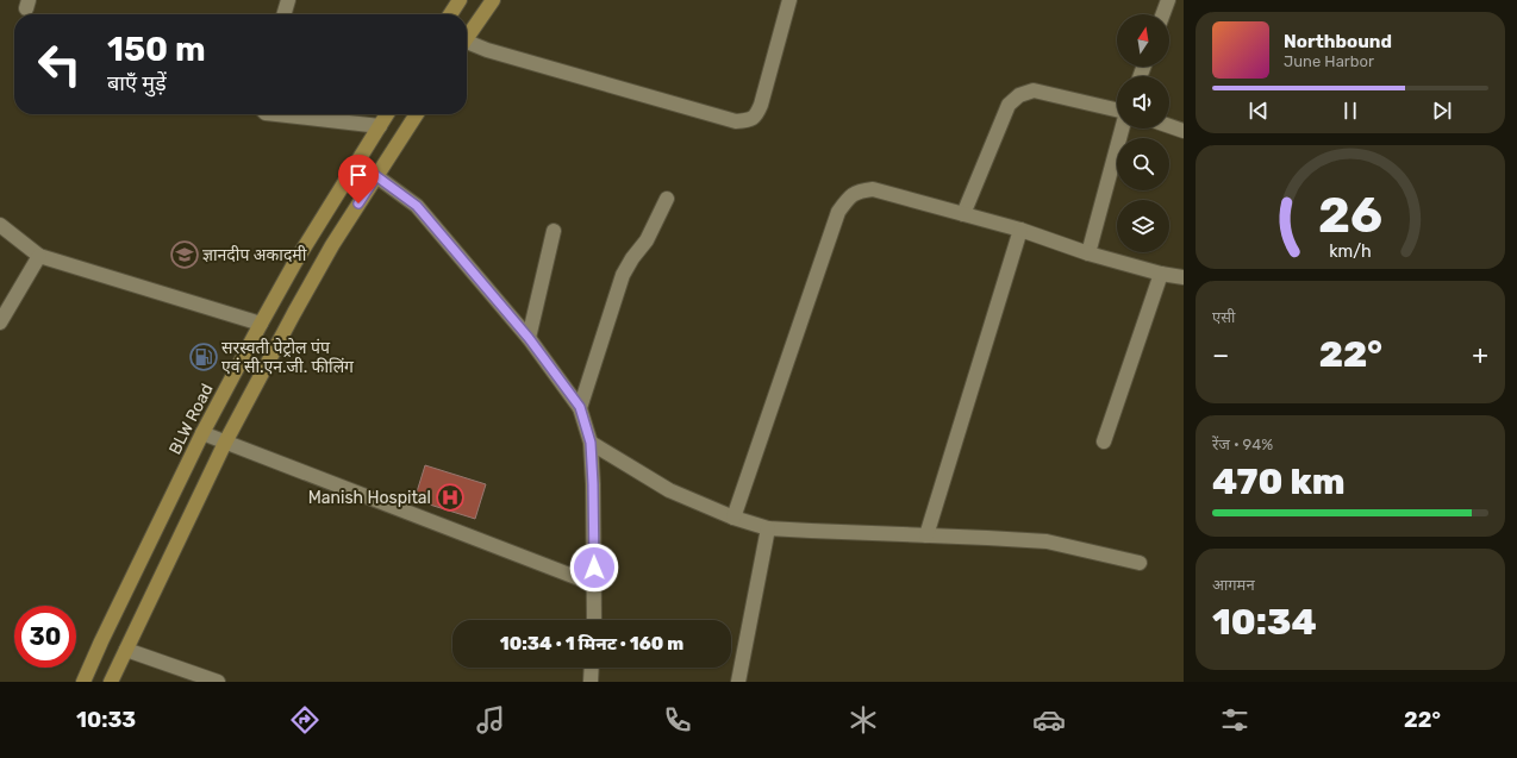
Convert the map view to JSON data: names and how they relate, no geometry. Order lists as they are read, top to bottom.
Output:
{
  "streets": {
    "main road": ["BLW Road"]
  },
  "places": {
    "school or university": ["ज्ञानदीप अकादमी"],
    "fuel station": ["सरस्वती पेट्रोल पंप एवं सी.एन.जी. फीलिंग"],
    "hospital": ["Manish Hospital"]
  },
  "north": "top",
  "page": {
    "turn": ["150 m", "बाएँ मुड़ें"],
    "song": ["Northbound", "June Harbor"],
    "tile": [
      "एसी",
      ["रेंज · 94%", "470 km"],
      ["आगमन", "10:34"]
    ],
    "heat": ["−", "22°", "+"],
    "limit": "30",
    "trip": "10:34 · 1 मिनट · 160 m",
    "tabs": ["10:33", "22°"],
    "gauge": ["26", "km/h"]
  }
}
